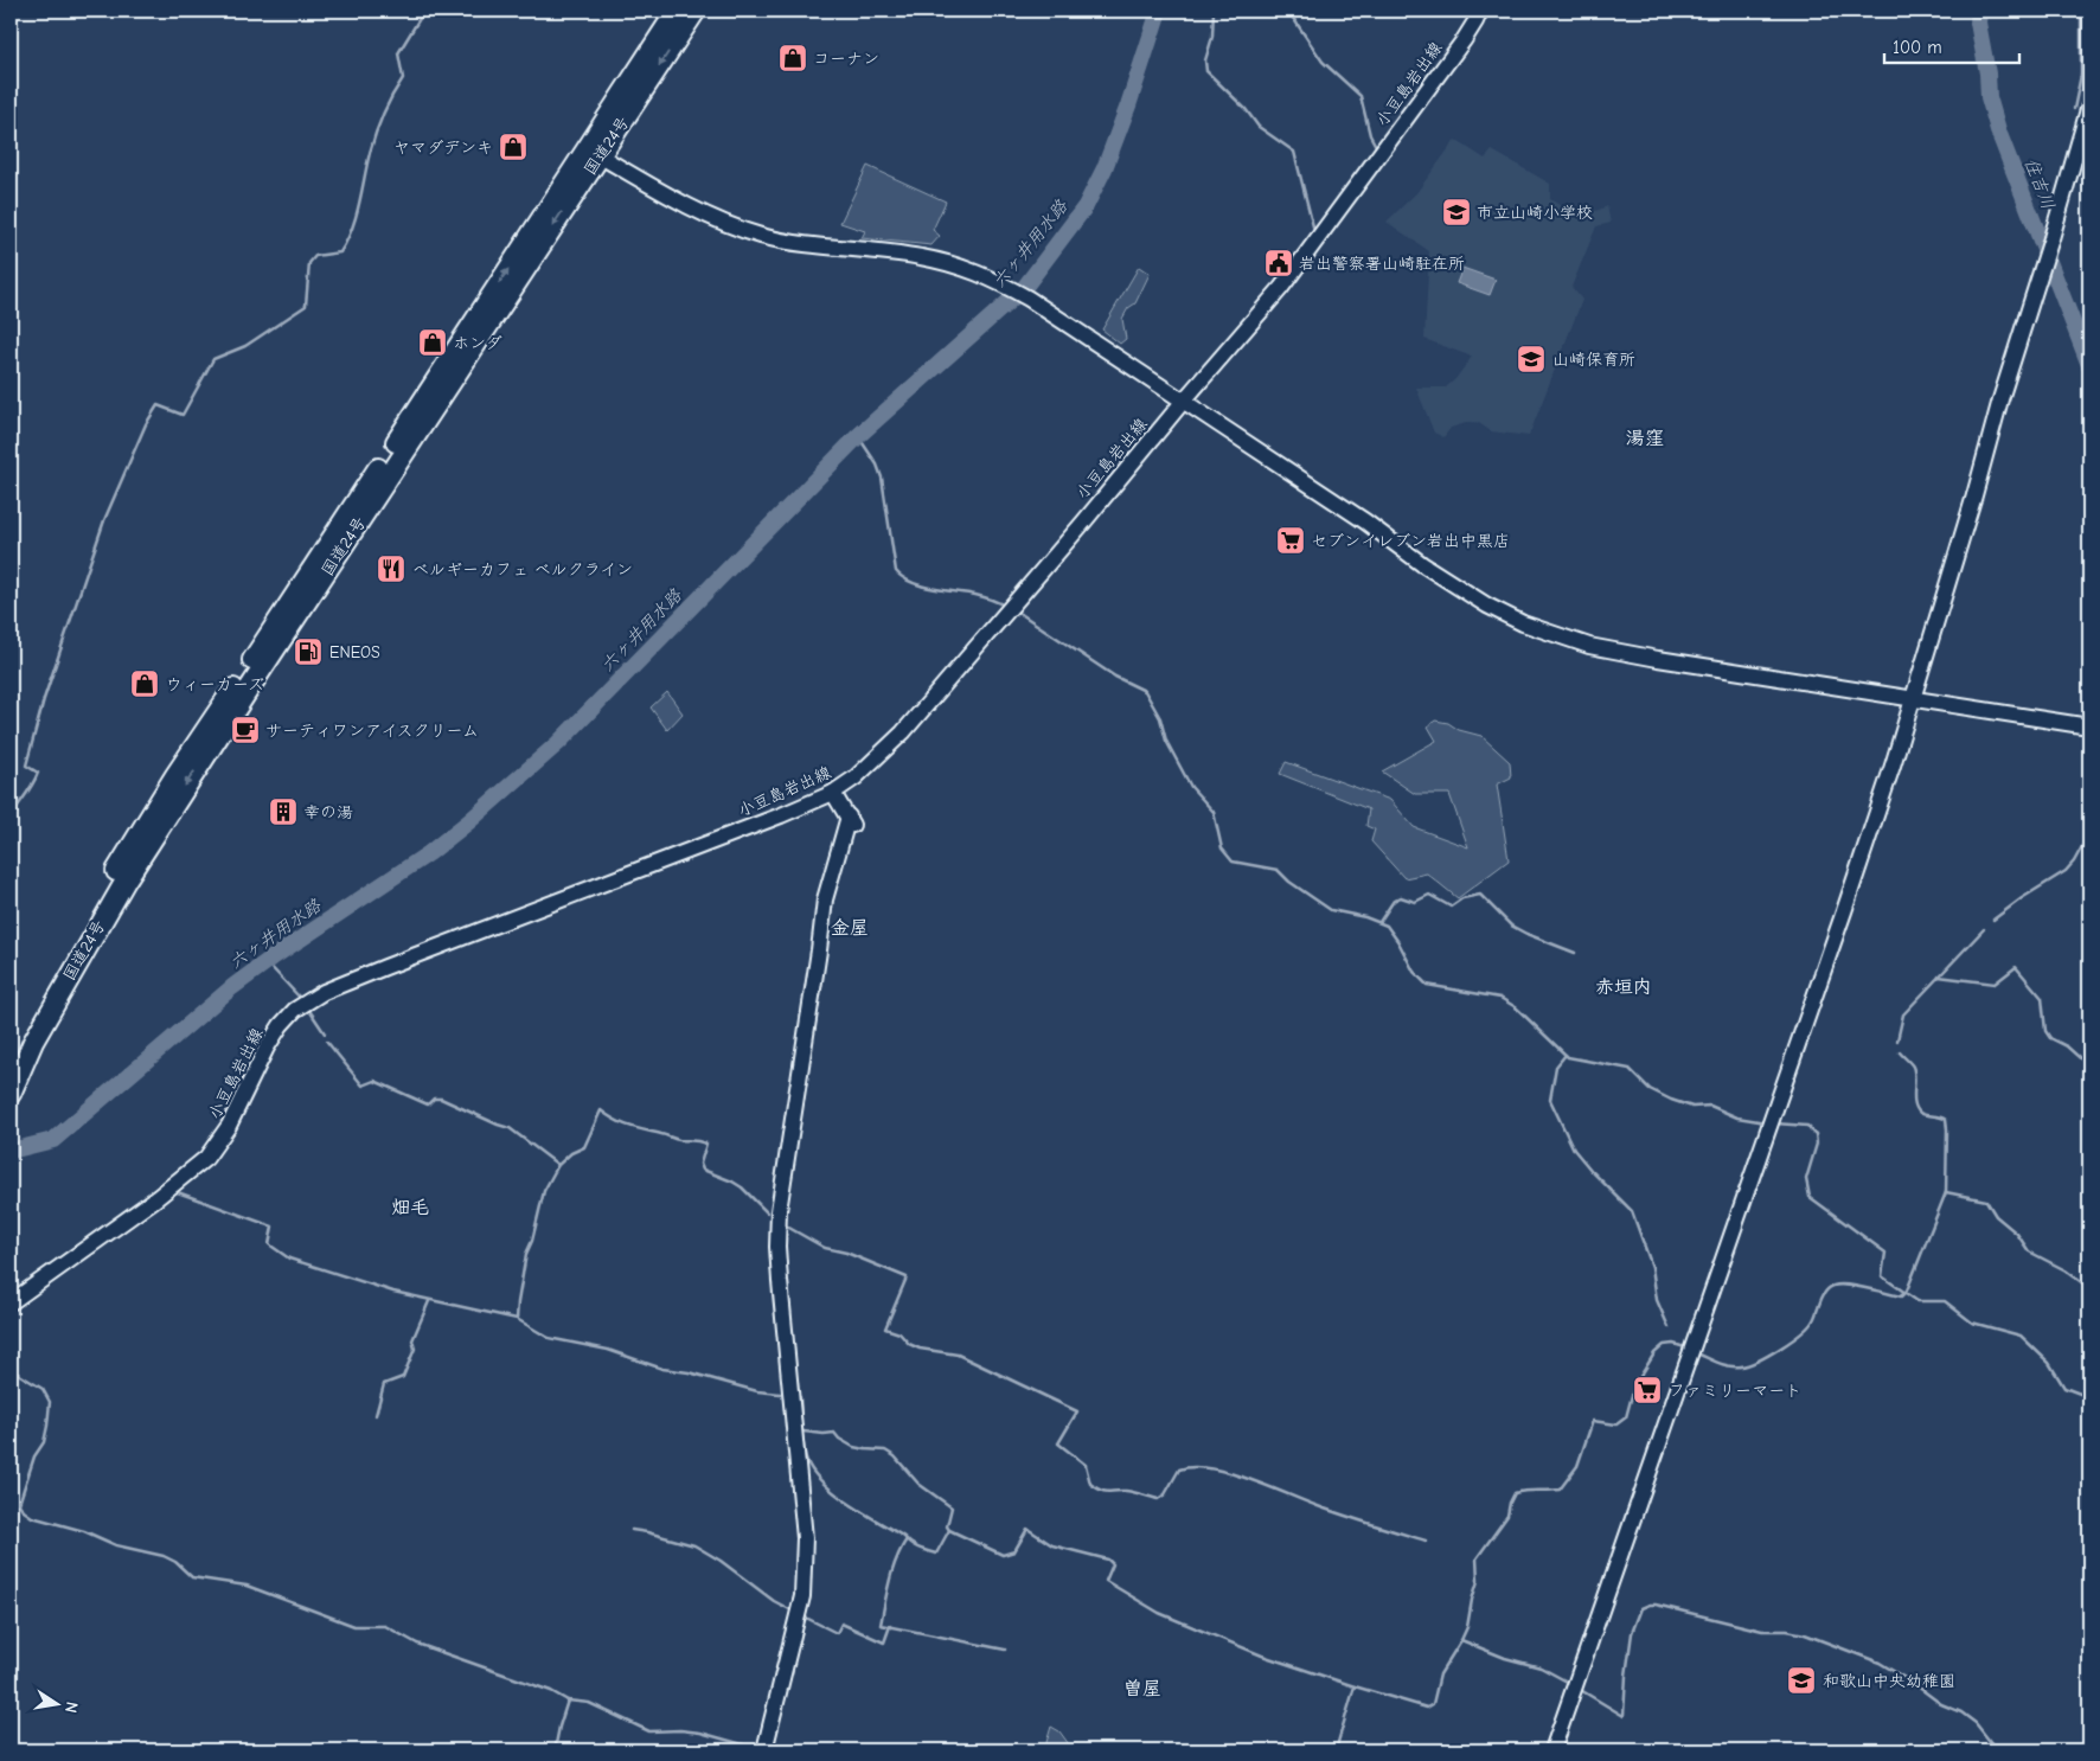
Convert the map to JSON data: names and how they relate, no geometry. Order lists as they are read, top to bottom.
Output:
{
  "streets": {
    "highway": ["国道24号"],
    "street": ["小豆島岩出線"]
  },
  "districts": [
    "湯窪",
    "金屋",
    "赤垣内",
    "畑毛",
    "曽屋"
  ],
  "water": ["住吉川", "六ヶ井用水路"],
  "places": {
    "shop": [
      "コーナン",
      "ヤマダデンキ",
      "ホンダ",
      "ウィーカーズ"
    ],
    "school or university": ["市立山崎小学校", "山崎保育所", "和歌山中央幼稚園"],
    "public building": ["岩出警察署山崎駐在所"],
    "supermarket": ["セブンイレブン岩出中黒店", "ファミリーマート"],
    "restaurant": ["ベルギーカフェ ベルクライン"],
    "fuel station": ["ENEOS"],
    "cafe": ["サーティワンアイスクリーム"],
    "building": ["幸の湯"]
  },
  "scale_bar": "100 m",
  "north": "right"
}
